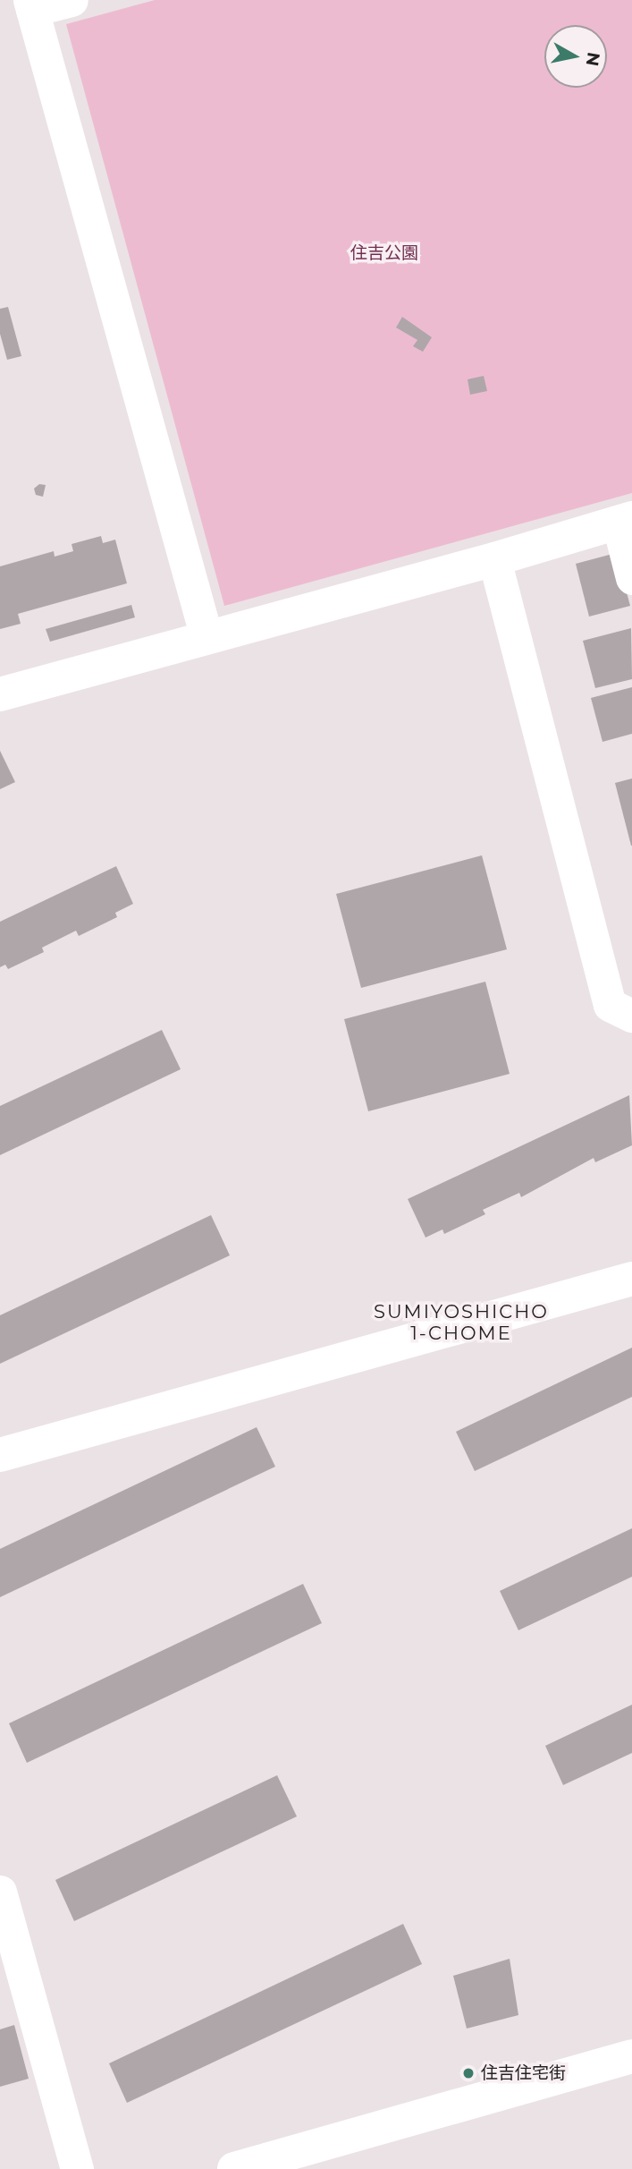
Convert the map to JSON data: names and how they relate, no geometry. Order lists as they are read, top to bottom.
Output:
{
  "districts": ["SUMIYOSHICHO 1-CHOME"],
  "parks": ["住吉公園"],
  "places": ["住吉住宅街"],
  "north": "right"
}
